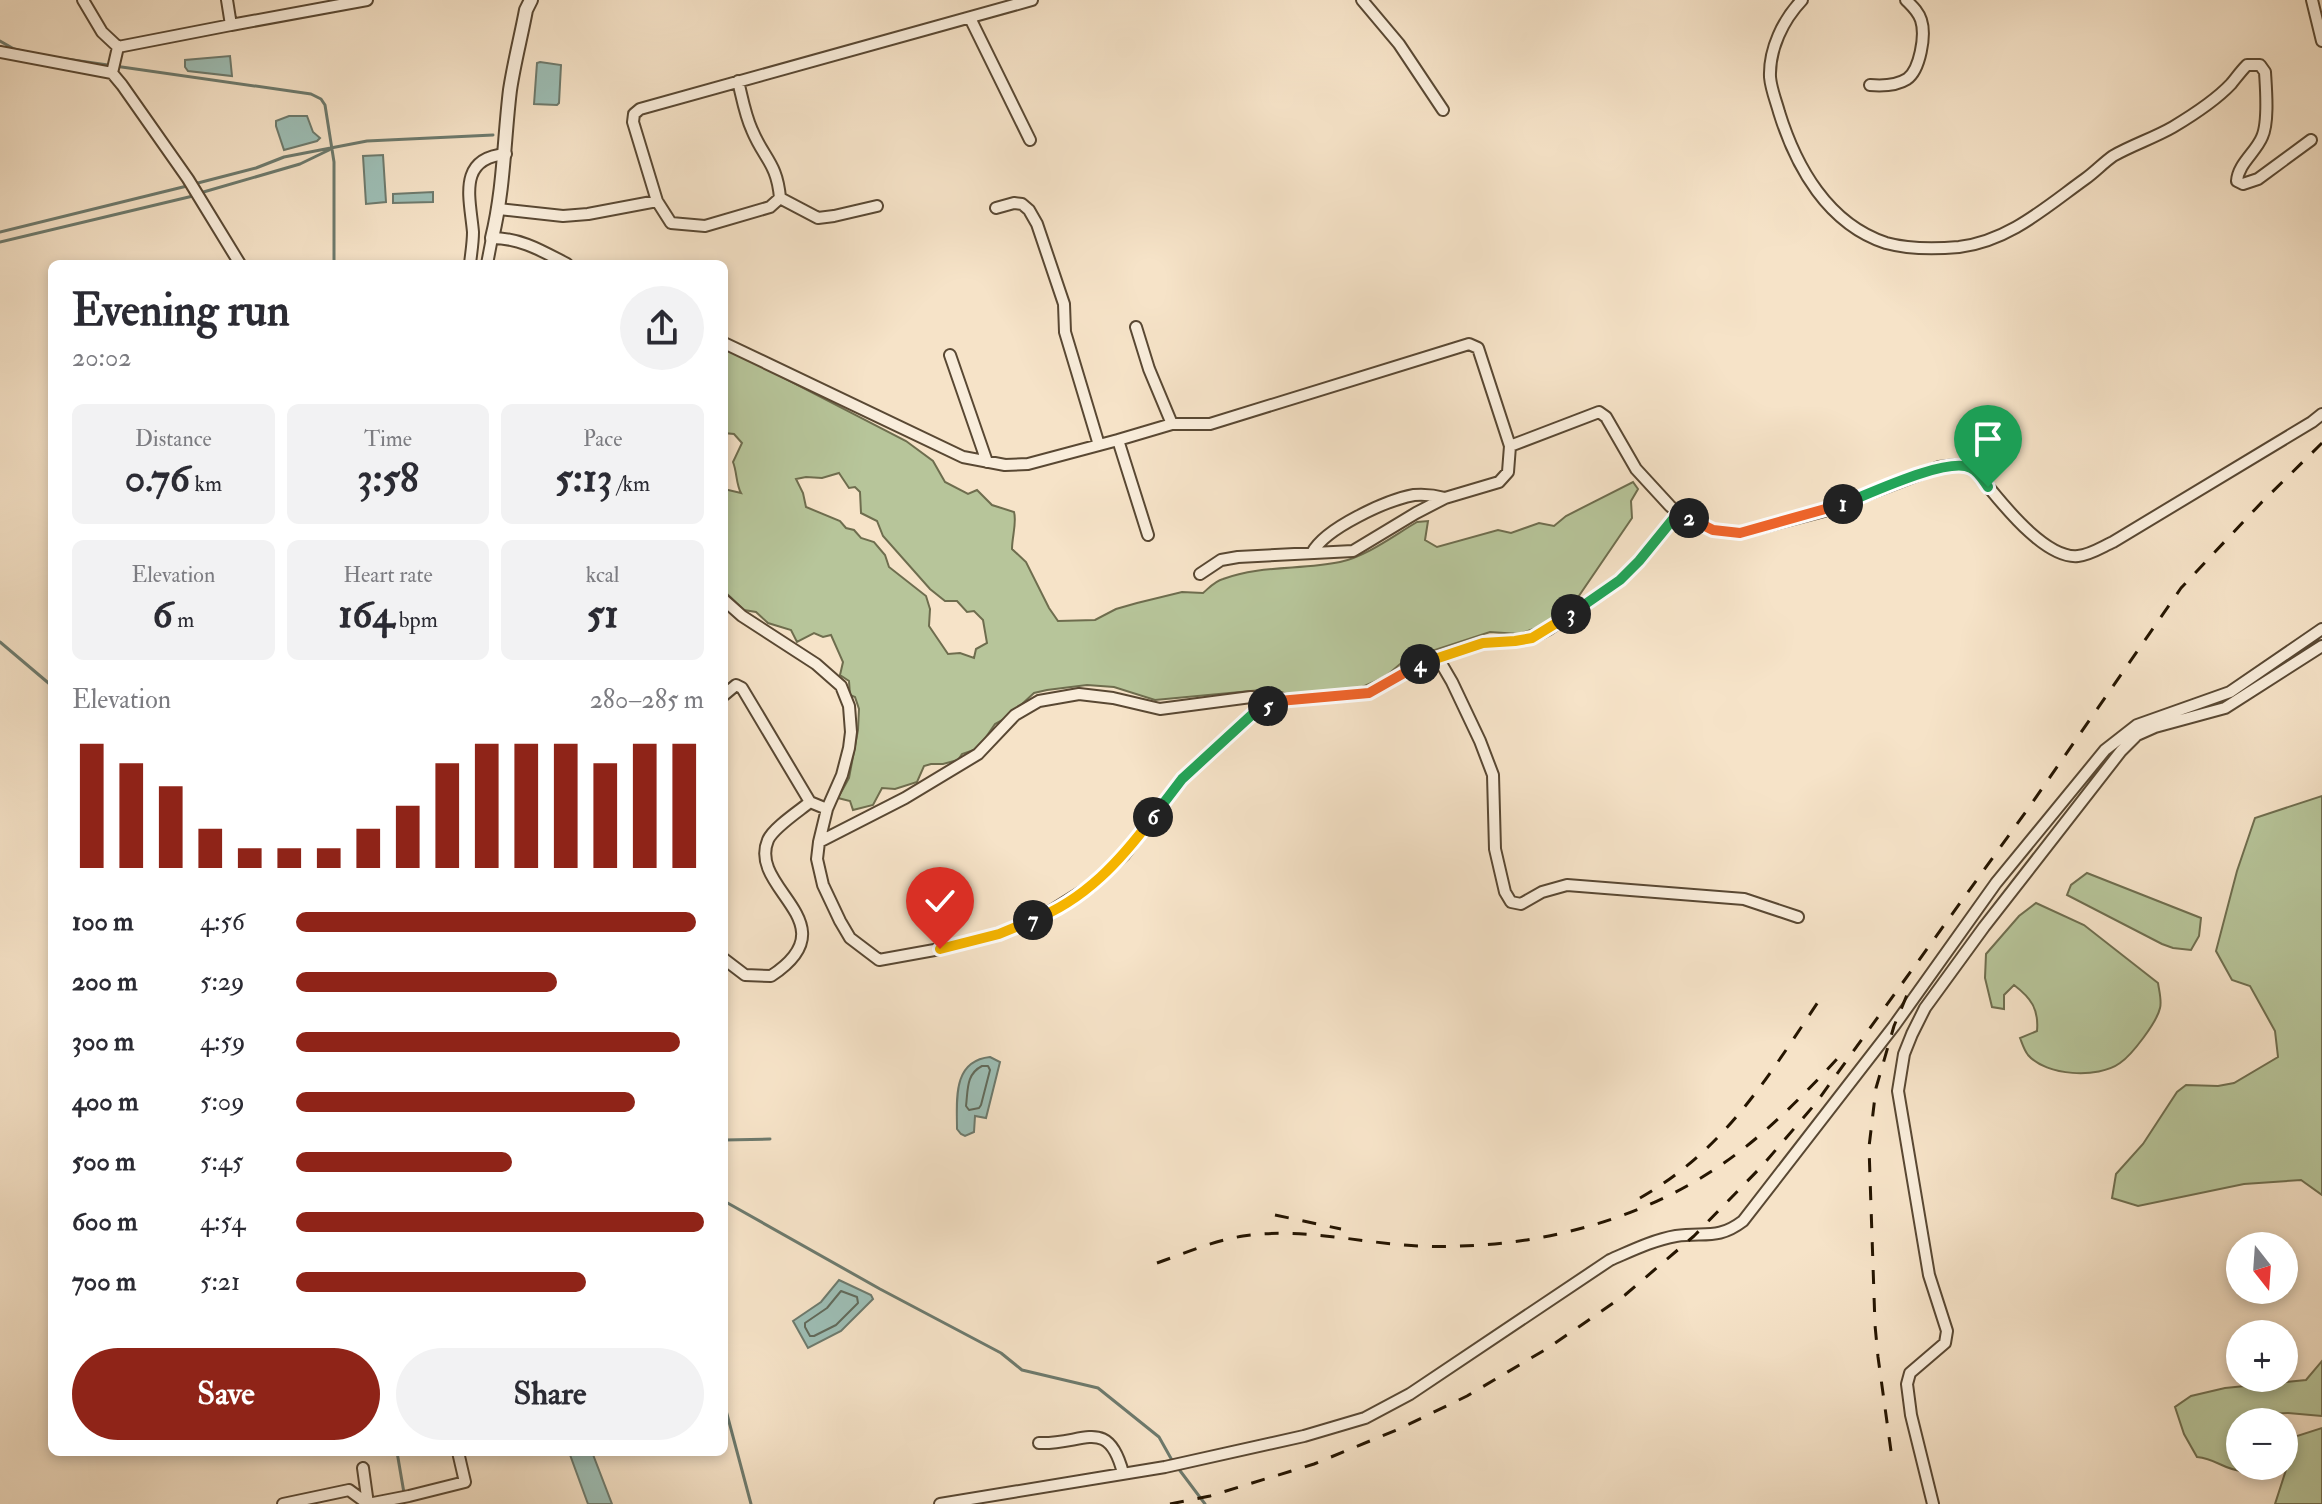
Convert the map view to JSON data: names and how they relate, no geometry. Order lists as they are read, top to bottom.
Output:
{
  "north": "bottom",
  "page": {
    "heading": ["Evening run", "20:02"],
    "stats": [
      ["Distance", "0.76 km"],
      ["Time", "3:58"],
      ["Pace", "5:13 /km"],
      ["Elevation", "6 m"],
      ["Heart rate", "164 bpm"],
      ["kcal", "51"]
    ],
    "pins": [
      "1",
      "2",
      "3",
      "4",
      "5",
      "6",
      "7"
    ],
    "chart": ["Elevation", "280–285 m"],
    "list": [
      {
        "name": "100 m",
        "note": "4:56"
      },
      {
        "name": "200 m",
        "note": "5:29"
      },
      {
        "name": "300 m",
        "note": "4:59"
      },
      {
        "name": "400 m",
        "note": "5:09"
      },
      {
        "name": "500 m",
        "note": "5:45"
      },
      {
        "name": "600 m",
        "note": "4:54"
      },
      {
        "name": "700 m",
        "note": "5:21"
      }
    ],
    "map_buttons": ["+", "−"],
    "buttons": ["Save", "Share"]
  }
}
